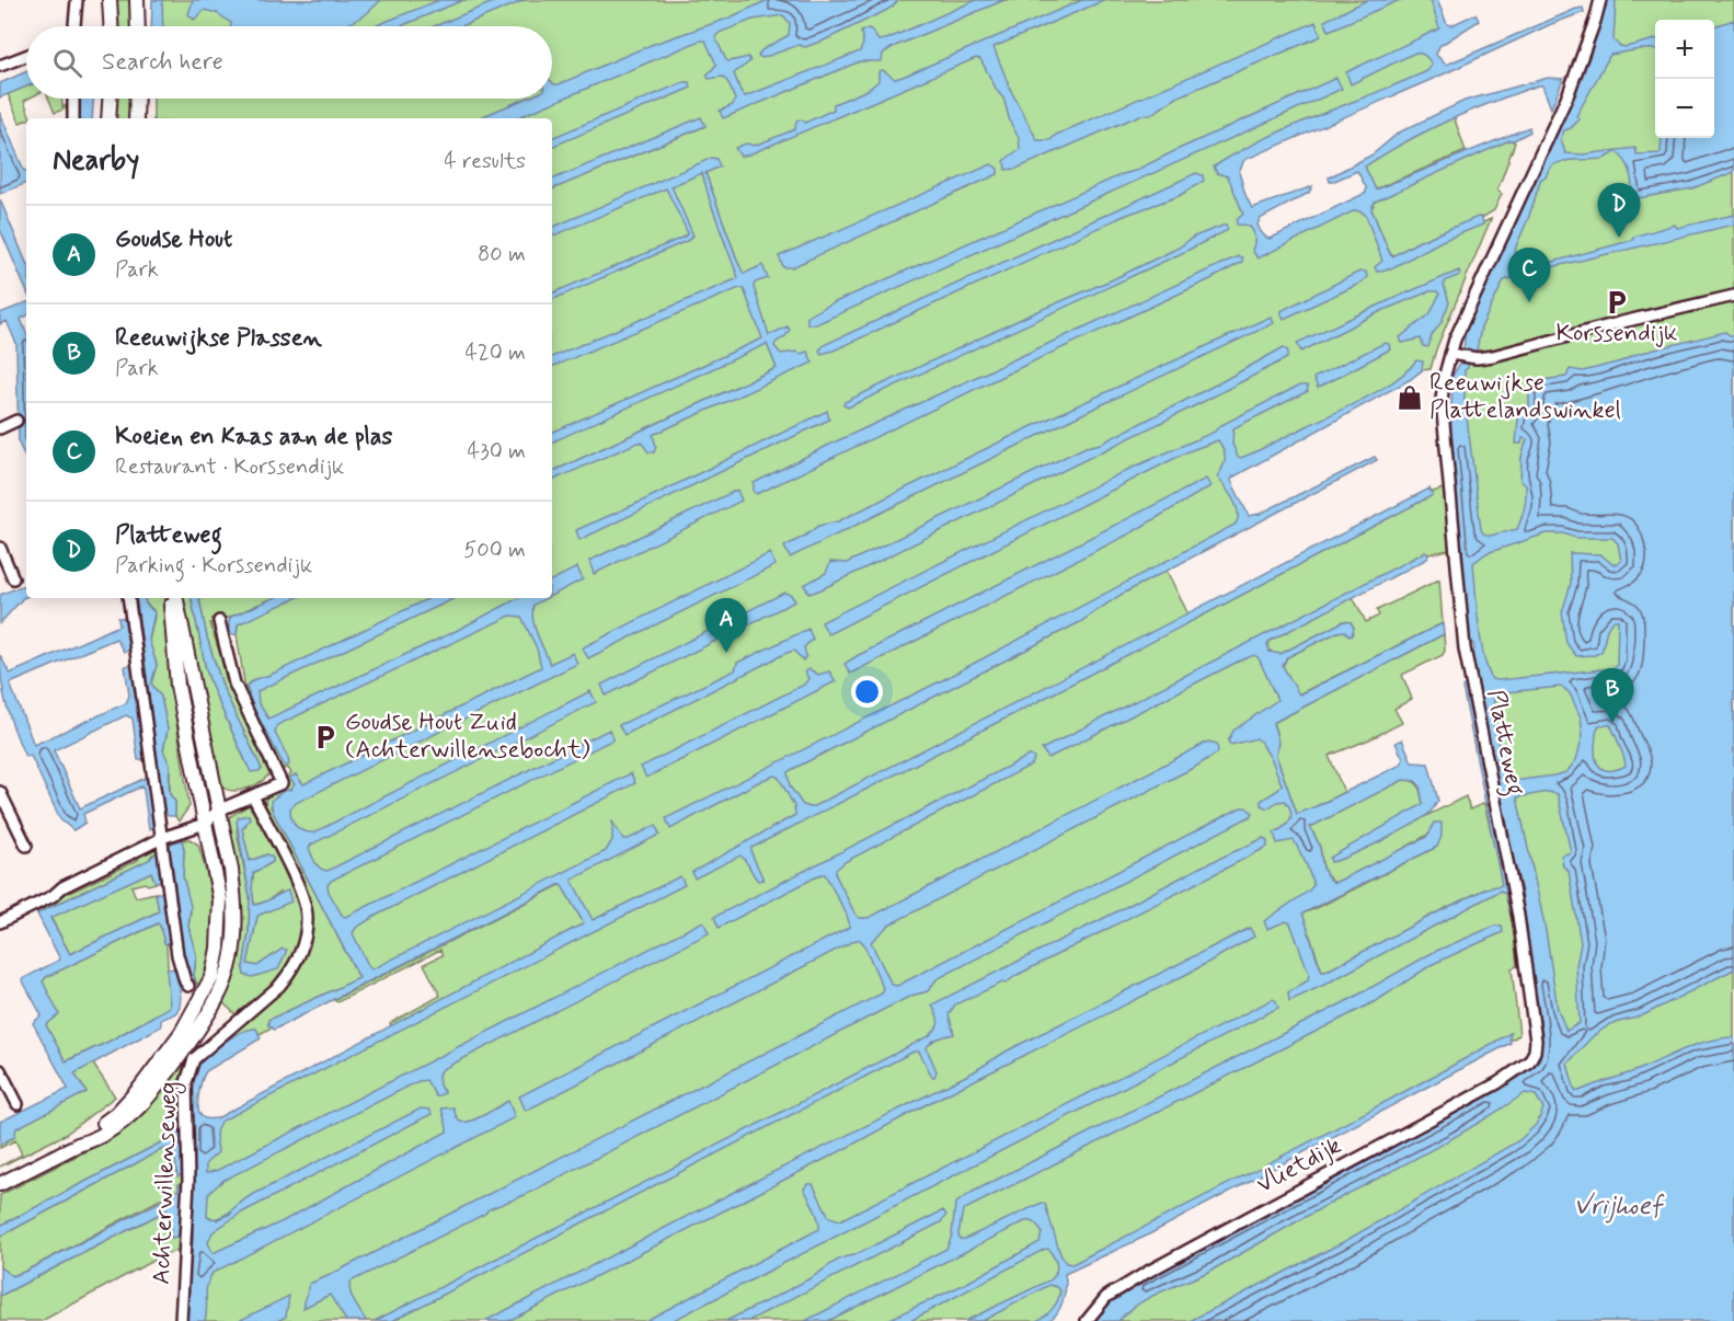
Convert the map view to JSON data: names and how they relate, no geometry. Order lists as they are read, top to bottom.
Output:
{
  "streets": {
    "street": ["Platteweg", "Vlietdijk", "Achterwillenseweg"]
  },
  "crossings": [
    ["Platteweg", "Vlietdijk"]
  ],
  "water": ["Vrijhoef"],
  "places": {
    "parking": ["Korssendijk", "Goudse Hout Zuid (Achterwillensebocht)"],
    "shop": ["Reeuwijkse Plattelandswinkel"]
  },
  "page": {
    "map_buttons": ["+", "−"],
    "search": "Search here",
    "heading": ["Nearby", "4 results"],
    "pins": [
      "D",
      "C",
      "A",
      "B"
    ],
    "list": [
      {
        "mark": "A",
        "name": "Goudse Hout",
        "note": "Park",
        "value": "80 m"
      },
      {
        "mark": "B",
        "name": "Reeuwijkse Plassen",
        "note": "Park",
        "value": "420 m"
      },
      {
        "mark": "C",
        "name": "Koeien en Kaas aan de plas",
        "note": "Restaurant · Korssendijk",
        "value": "430 m"
      },
      {
        "mark": "D",
        "name": "Platteweg",
        "note": "Parking · Korssendijk",
        "value": "500 m"
      }
    ]
  }
}
